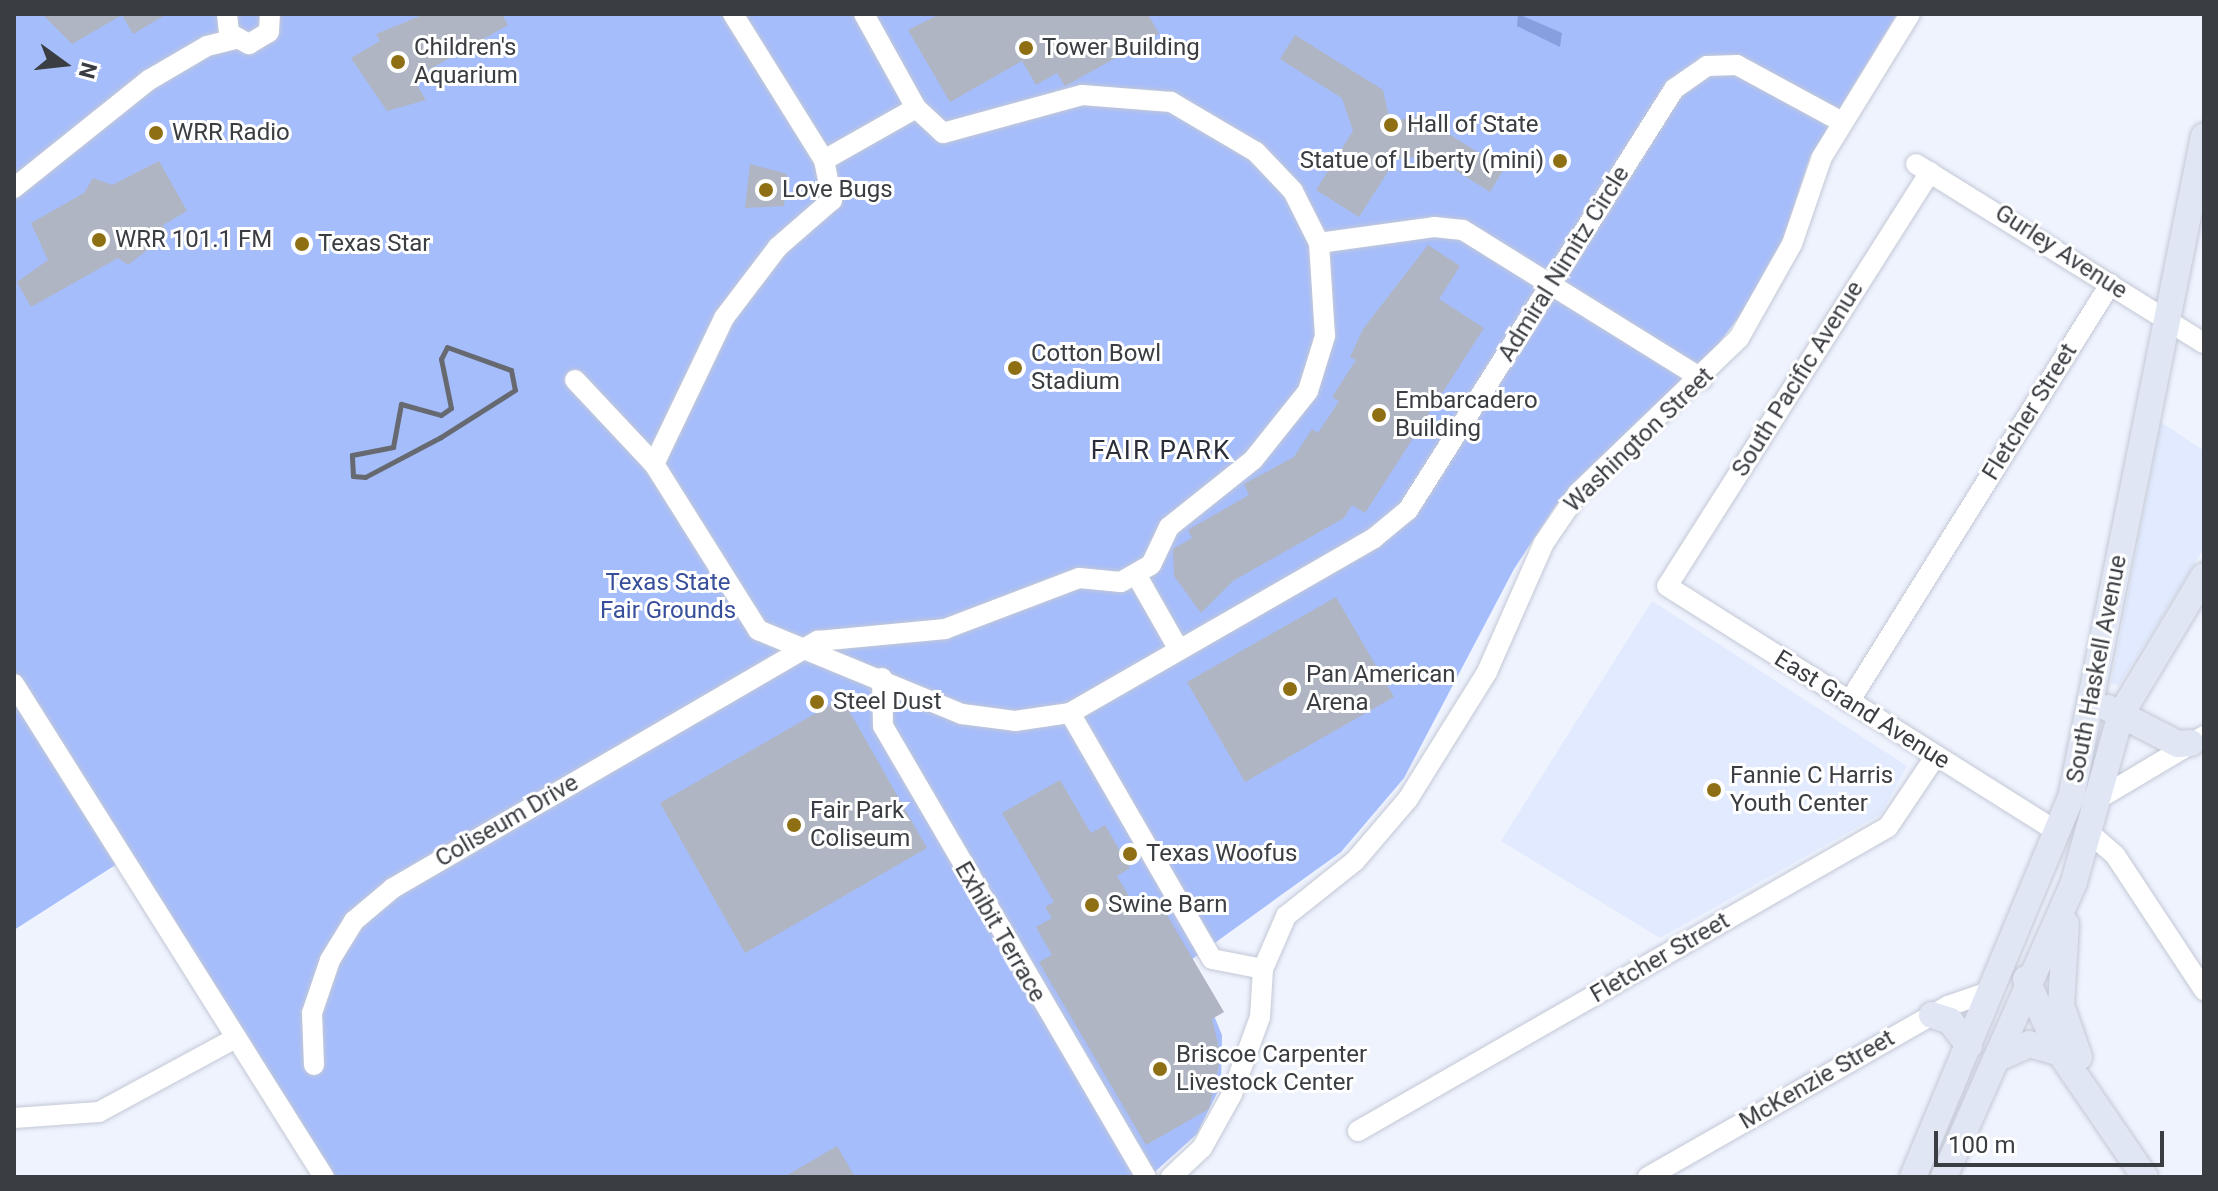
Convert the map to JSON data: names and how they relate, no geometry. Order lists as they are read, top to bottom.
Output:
{
  "streets": {
    "main road": ["South Haskell Avenue"],
    "street": [
      "Gurley Avenue",
      "Admiral Nimitz Circle",
      "South Pacific Avenue",
      "Fletcher Street",
      "Washington Street",
      "East Grand Avenue",
      "Coliseum Drive",
      "Exhibit Terrace",
      "McKenzie Street"
    ]
  },
  "crossings": [
    ["Gurley Avenue", "South Pacific Avenue"],
    ["Gurley Avenue", "Fletcher Street"],
    ["Gurley Avenue", "South Haskell Avenue"],
    ["Admiral Nimitz Circle", "Washington Street"],
    ["South Pacific Avenue", "East Grand Avenue"],
    ["Fletcher Street", "East Grand Avenue"],
    ["South Haskell Avenue", "East Grand Avenue"],
    ["South Haskell Avenue", "McKenzie Street"]
  ],
  "districts": ["FAIR PARK"],
  "parks": ["Texas State Fair Grounds"],
  "places": [
    "Tower Building",
    "Children's Aquarium",
    "Hall of State",
    "WRR Radio",
    "Statue of Liberty (mini)",
    "Love Bugs",
    "WRR 101.1 FM",
    "Texas Star",
    "Cotton Bowl Stadium",
    "Embarcadero Building",
    "Pan American Arena",
    "Steel Dust",
    "Fannie C Harris Youth Center",
    "Fair Park Coliseum",
    "Texas Woofus",
    "Swine Barn",
    "Briscoe Carpenter Livestock Center"
  ],
  "scale_bar": "100 m",
  "north": "right"
}
